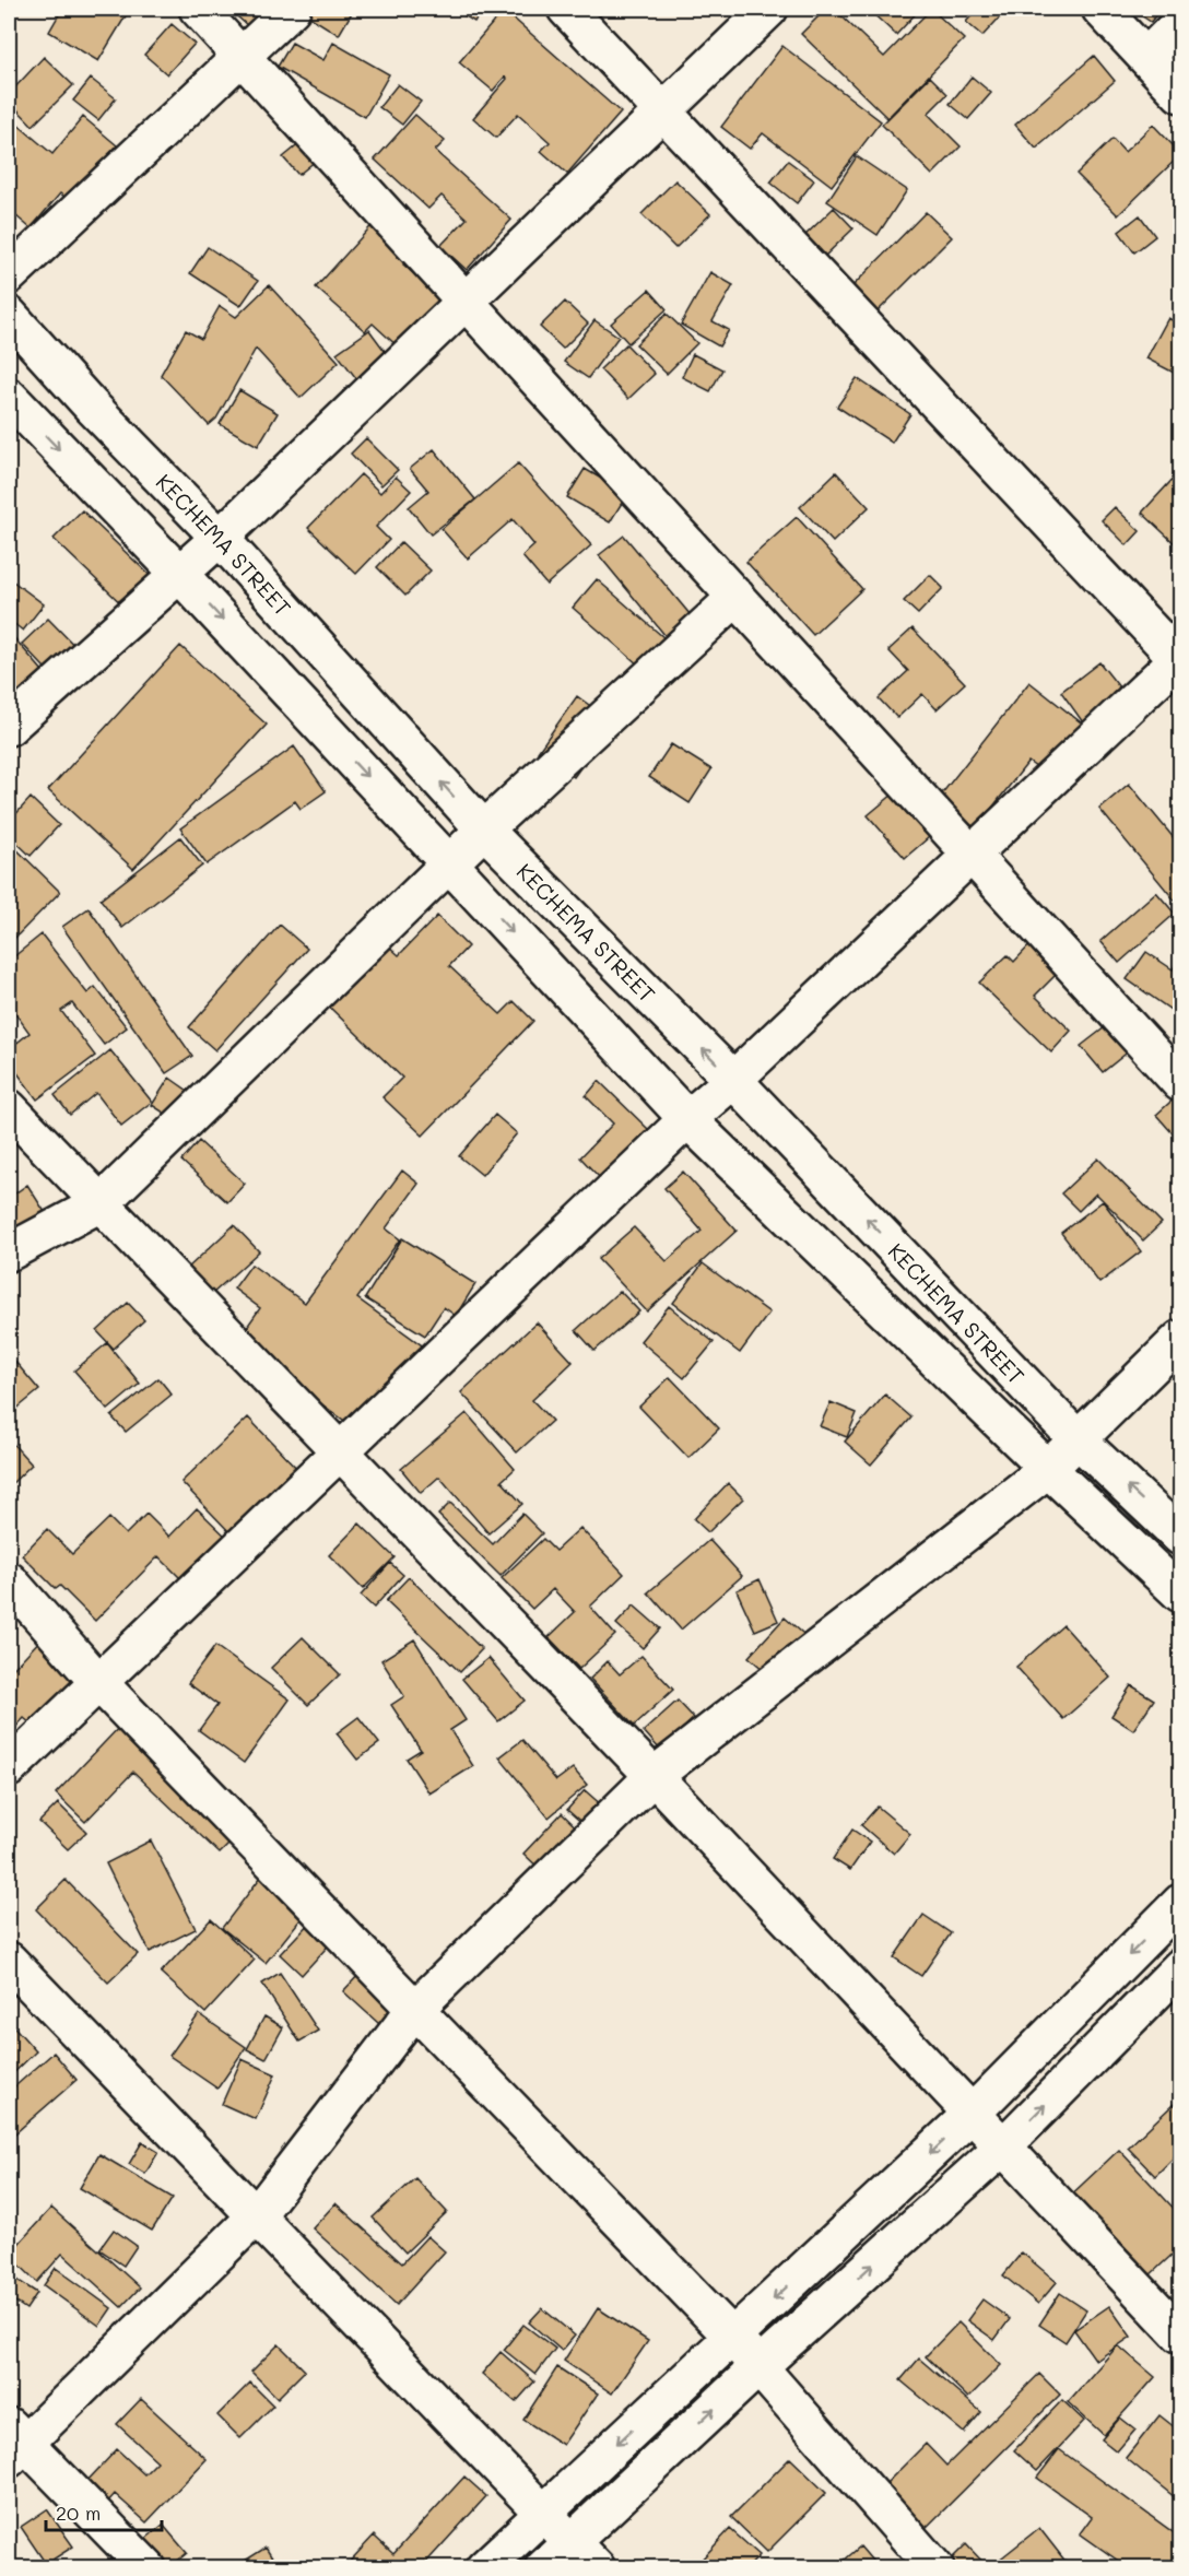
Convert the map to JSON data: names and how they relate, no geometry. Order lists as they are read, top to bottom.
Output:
{
  "streets": {
    "street": ["KECHEMA STREET"]
  },
  "scale_bar": "20 m"
}
